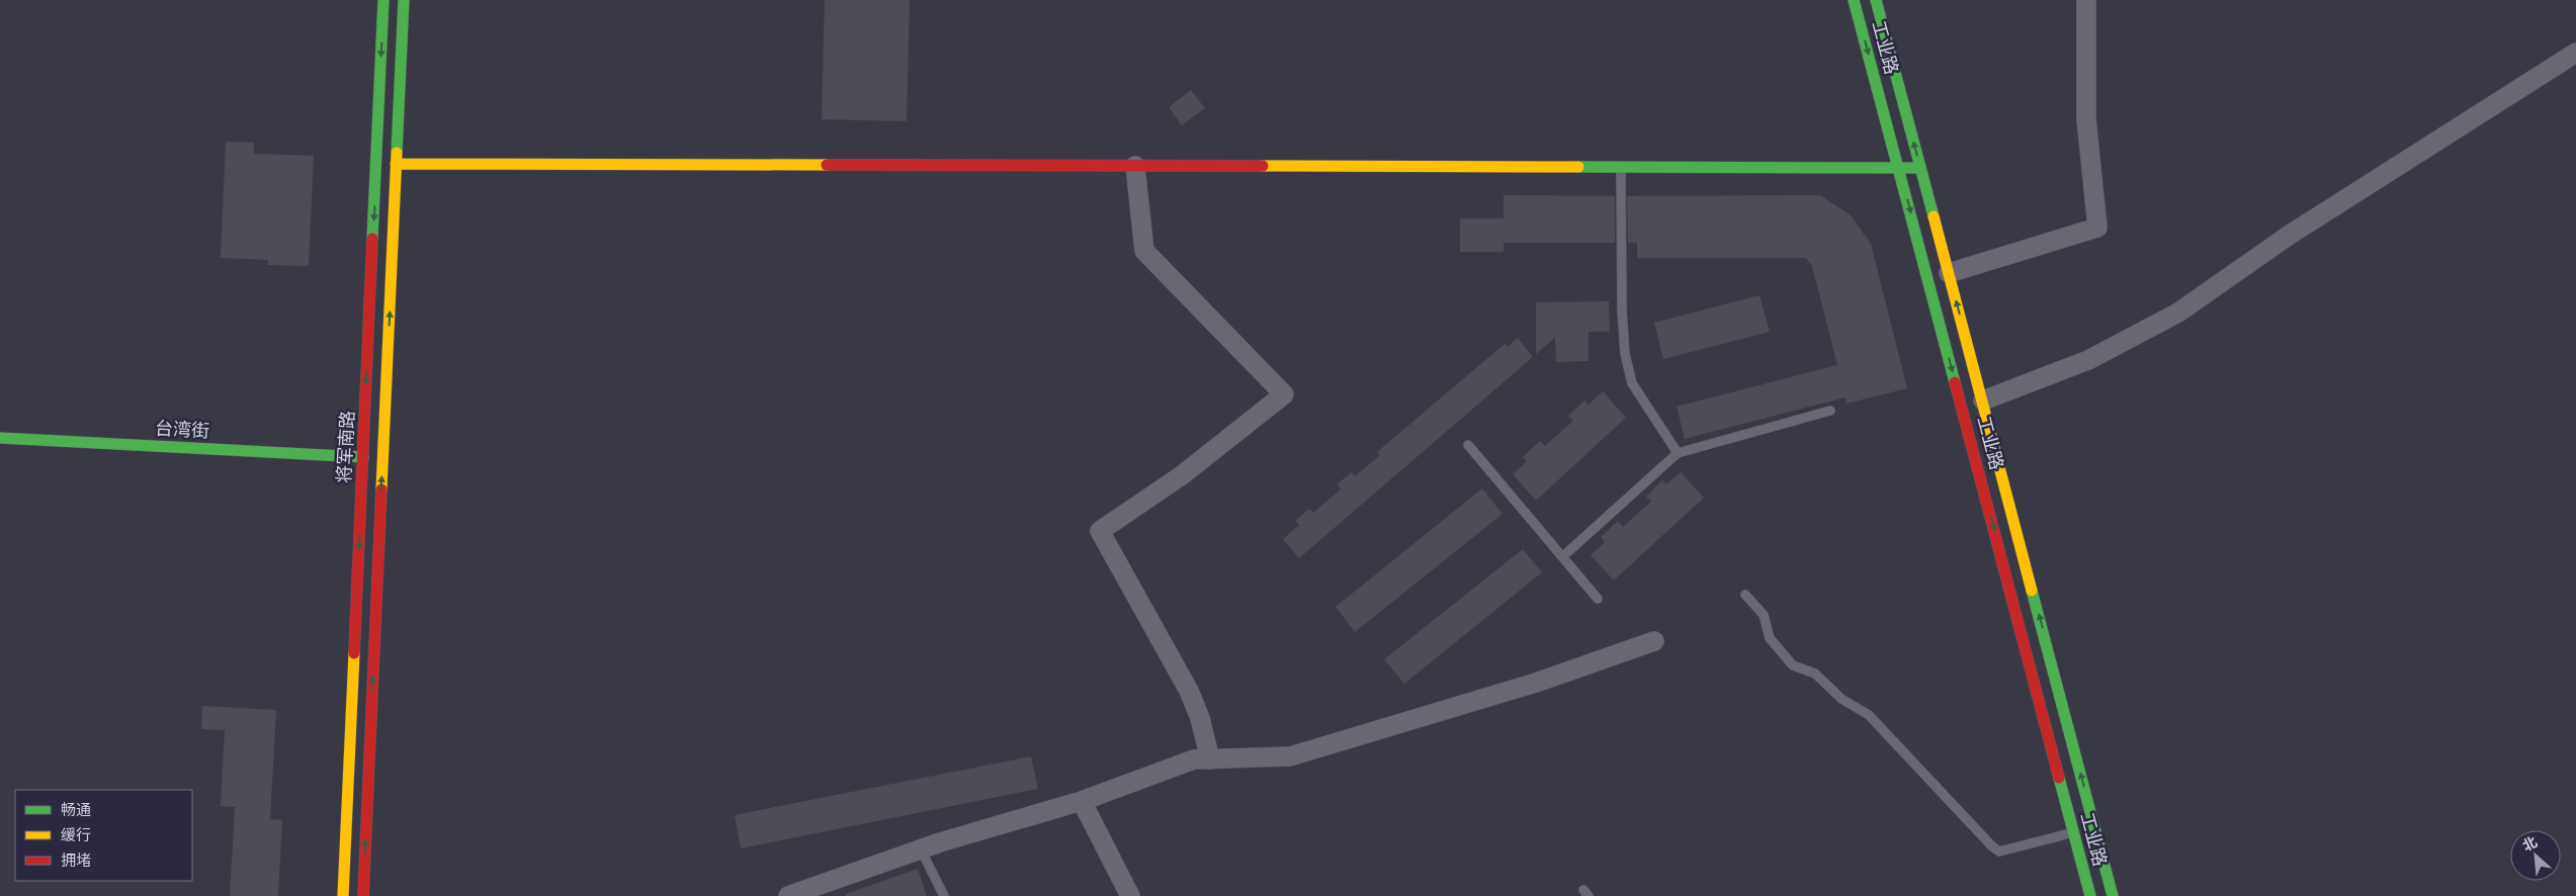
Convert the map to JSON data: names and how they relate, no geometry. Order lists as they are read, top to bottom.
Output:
{
  "streets": {
    "main road": ["工业路", "台湾街", "将军南路"]
  },
  "crossings": [
    ["台湾街", "将军南路"]
  ],
  "legend": ["畅通", "缓行", "拥堵"],
  "north": "top left"
}
